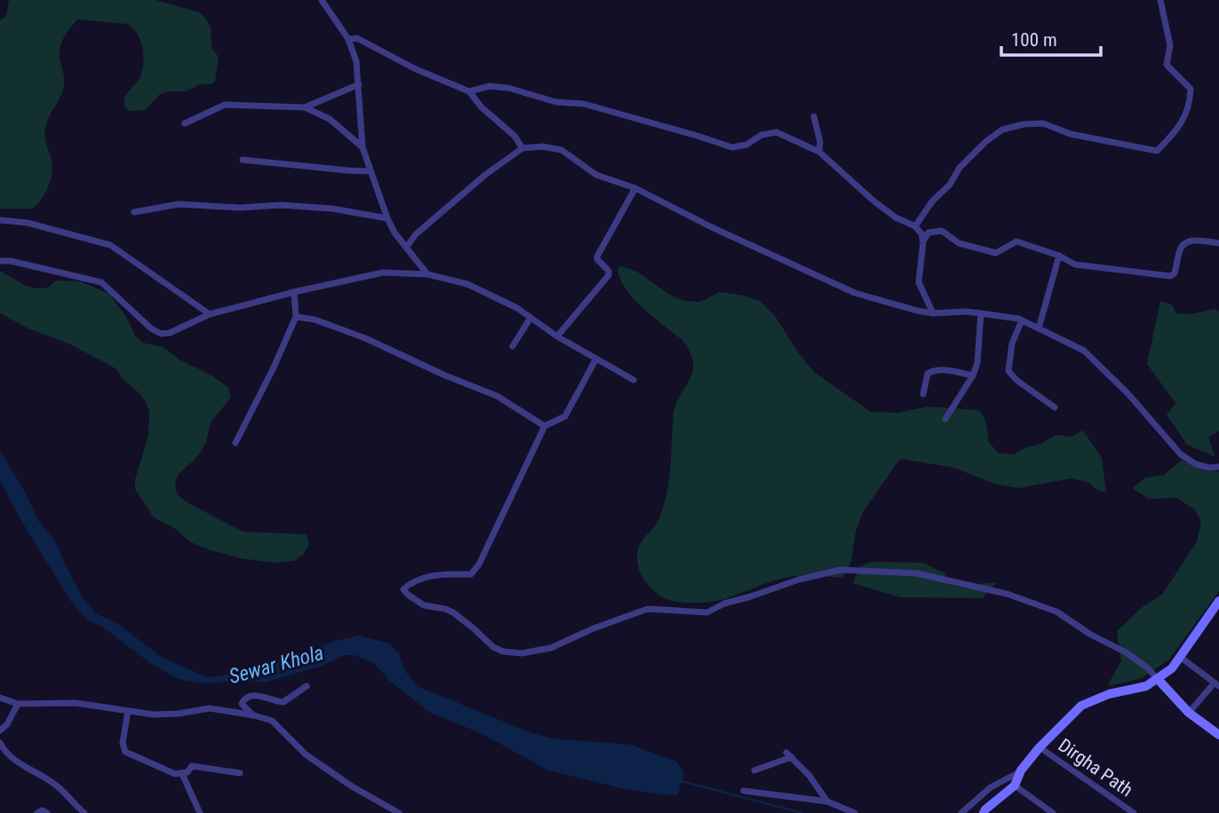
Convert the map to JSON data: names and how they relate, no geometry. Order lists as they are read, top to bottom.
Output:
{
  "streets": {
    "street": ["Dirgha Path"]
  },
  "water": ["Sewar Khola"],
  "scale_bar": "100 m"
}
